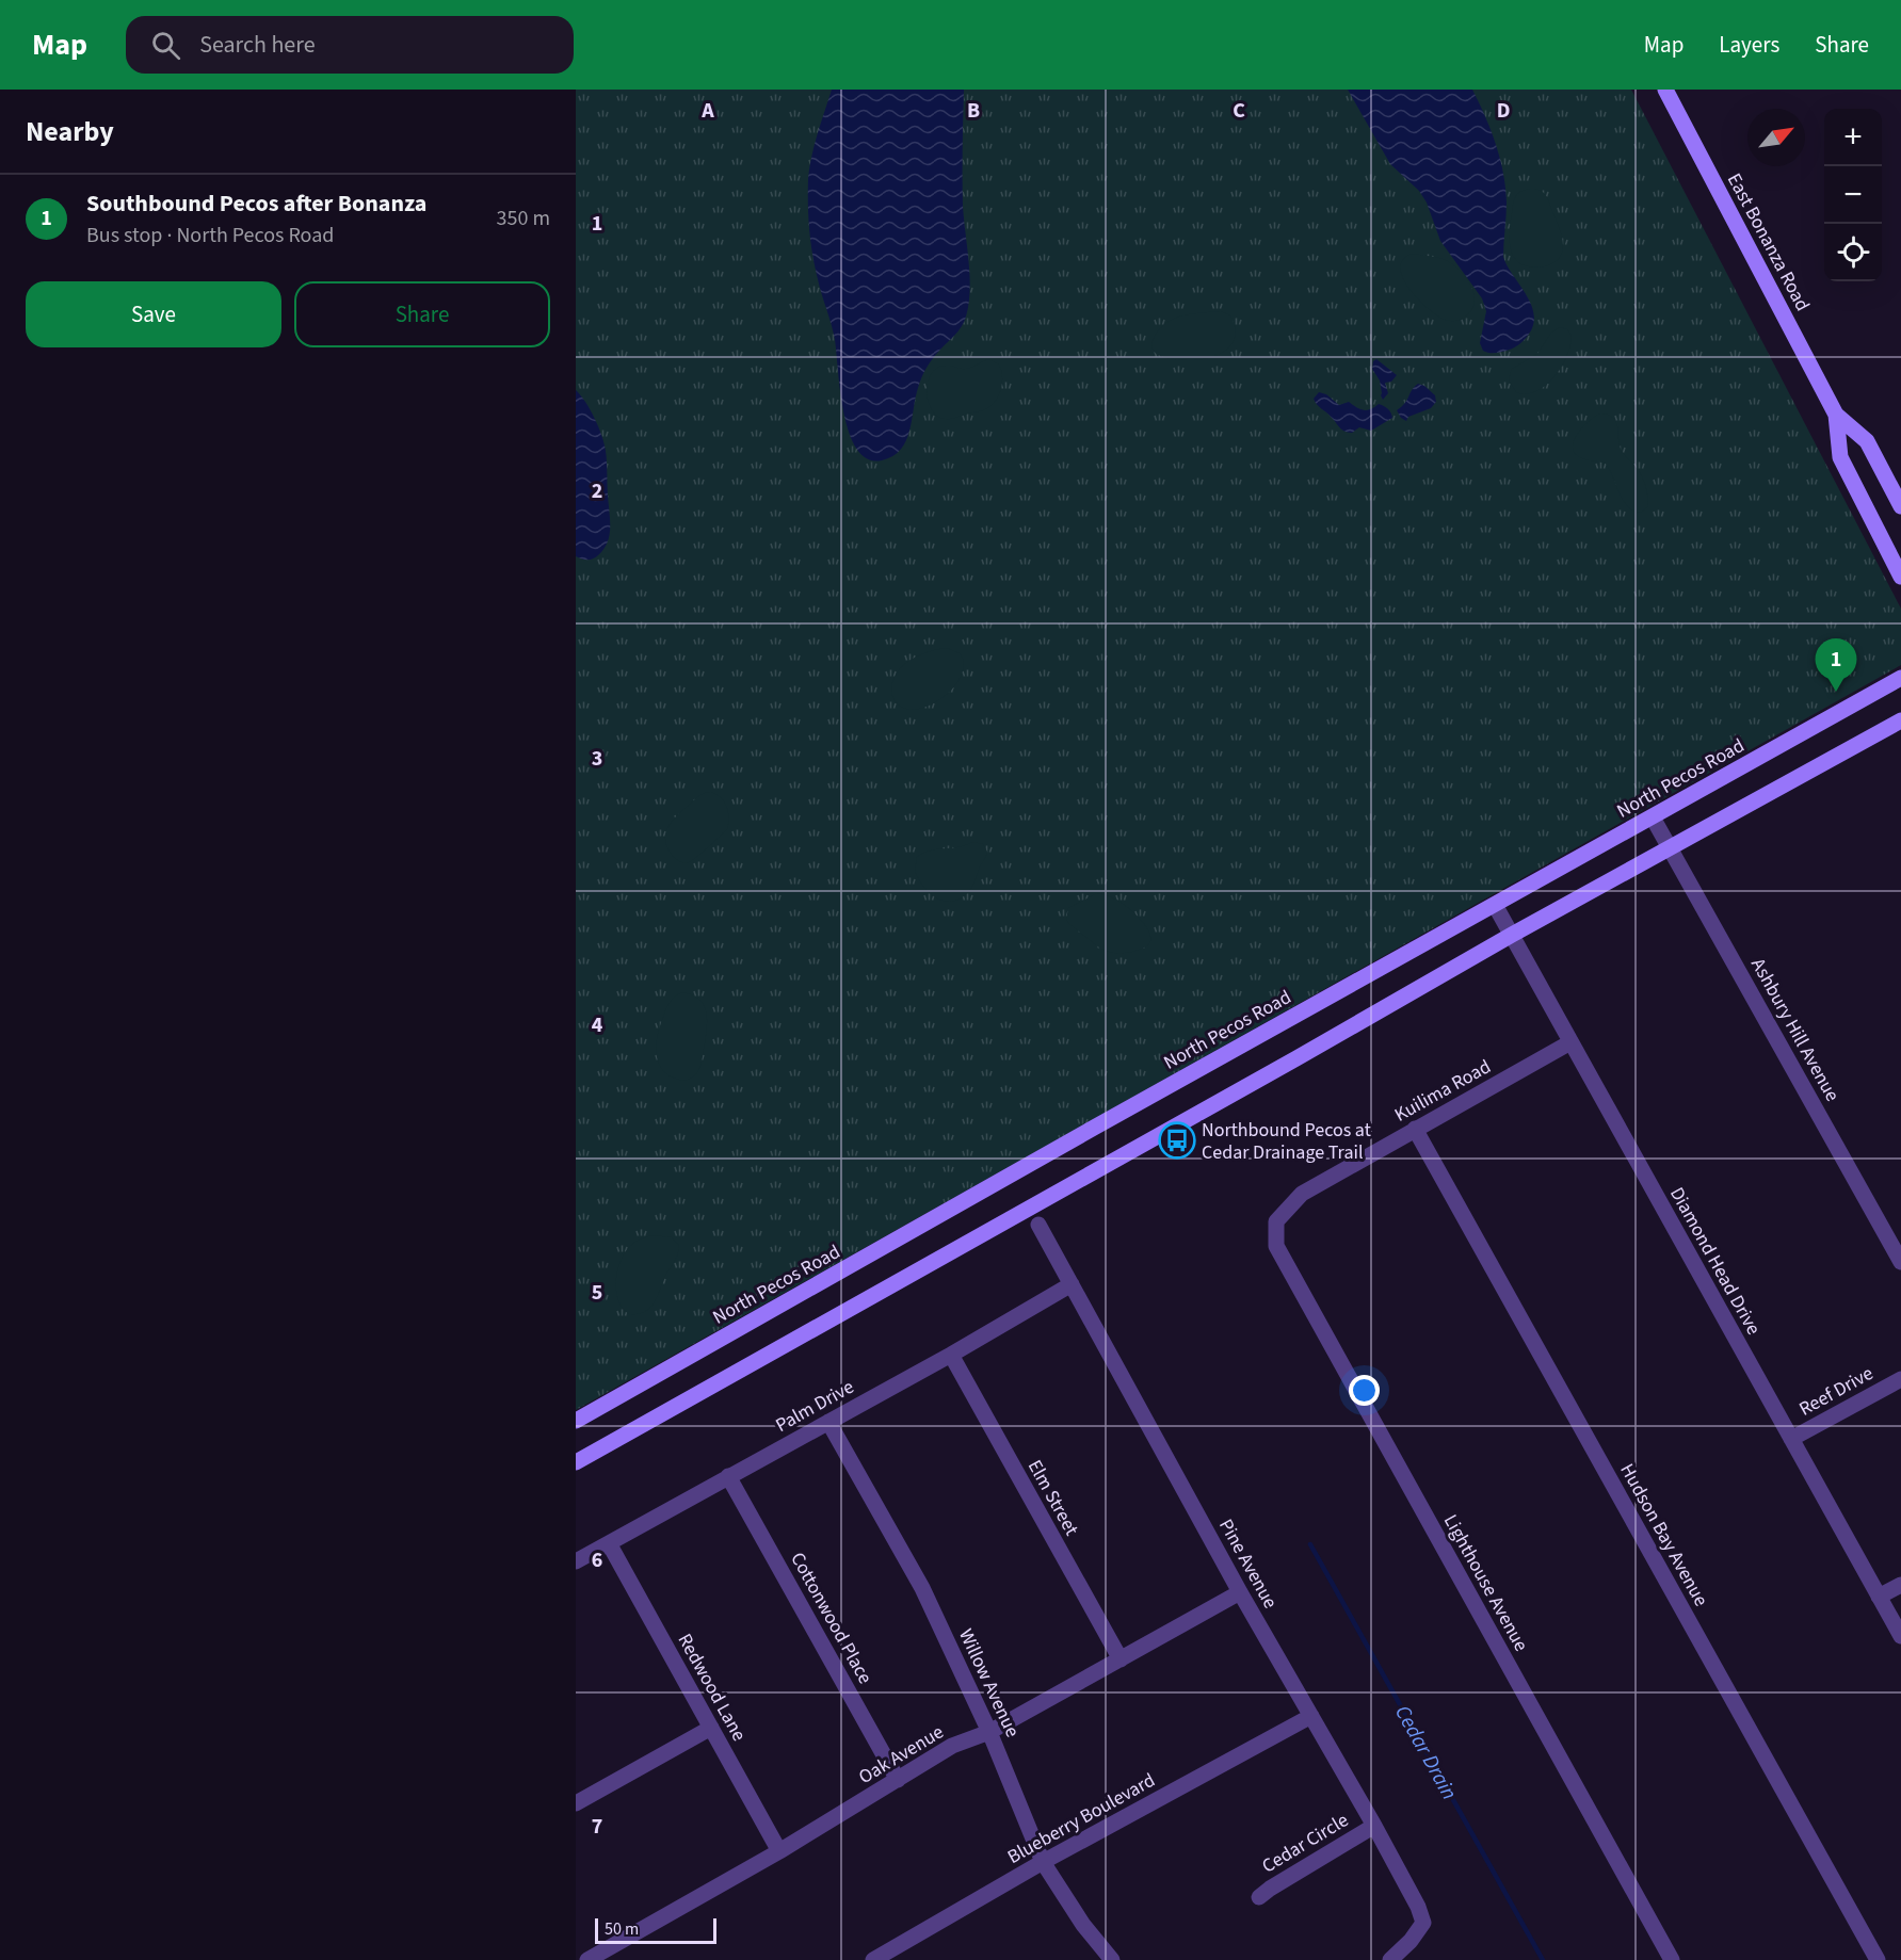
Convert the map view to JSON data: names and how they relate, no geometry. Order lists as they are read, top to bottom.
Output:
{
  "streets": {
    "main road": ["East Bonanza Road", "North Pecos Road"],
    "street": [
      "Ashbury Hill Avenue",
      "Kuilima Road",
      "Diamond Head Drive",
      "Reef Drive",
      "Palm Drive",
      "Elm Street",
      "Hudson Bay Avenue",
      "Pine Avenue",
      "Lighthouse Avenue",
      "Cottonwood Place",
      "Willow Avenue",
      "Redwood Lane",
      "Oak Avenue",
      "Blueberry Boulevard",
      "Cedar Circle"
    ]
  },
  "crossings": [
    ["North Pecos Road", "Ashbury Hill Avenue"],
    ["North Pecos Road", "Diamond Head Drive"],
    ["Kuilima Road", "Diamond Head Drive"],
    ["Kuilima Road", "Hudson Bay Avenue"],
    ["Kuilima Road", "Lighthouse Avenue"],
    ["Diamond Head Drive", "Reef Drive"],
    ["Palm Drive", "Elm Street"],
    ["Palm Drive", "Pine Avenue"],
    ["Palm Drive", "Cottonwood Place"],
    ["Palm Drive", "Willow Avenue"],
    ["Palm Drive", "Redwood Lane"],
    ["Elm Street", "Oak Avenue"],
    ["Pine Avenue", "Oak Avenue"],
    ["Pine Avenue", "Blueberry Boulevard"],
    ["Pine Avenue", "Cedar Circle"],
    ["Cottonwood Place", "Oak Avenue"],
    ["Willow Avenue", "Oak Avenue"],
    ["Willow Avenue", "Blueberry Boulevard"],
    ["Redwood Lane", "Oak Avenue"]
  ],
  "water": ["Cedar Drain"],
  "places": {
    "bus stop": ["Northbound Pecos at Cedar Drainage Trail"]
  },
  "scale_bar": "50 m",
  "north": "top right",
  "page": {
    "header": "Map",
    "search": "Search here",
    "nav": ["Map", "Layers", "Share"],
    "heading": "Nearby",
    "map_buttons": ["+", "−"],
    "list": [
      {
        "mark": "1",
        "name": "Southbound Pecos after Bonanza",
        "note": "Bus stop · North Pecos Road",
        "value": "350 m"
      }
    ],
    "buttons": ["Save", "Share"],
    "pins": "1",
    "scale": "50 m"
  },
  "grid": {
    "columns": [
      "A",
      "B",
      "C",
      "D"
    ],
    "rows": [
      "1",
      "2",
      "3",
      "4",
      "5",
      "6",
      "7"
    ]
  }
}
